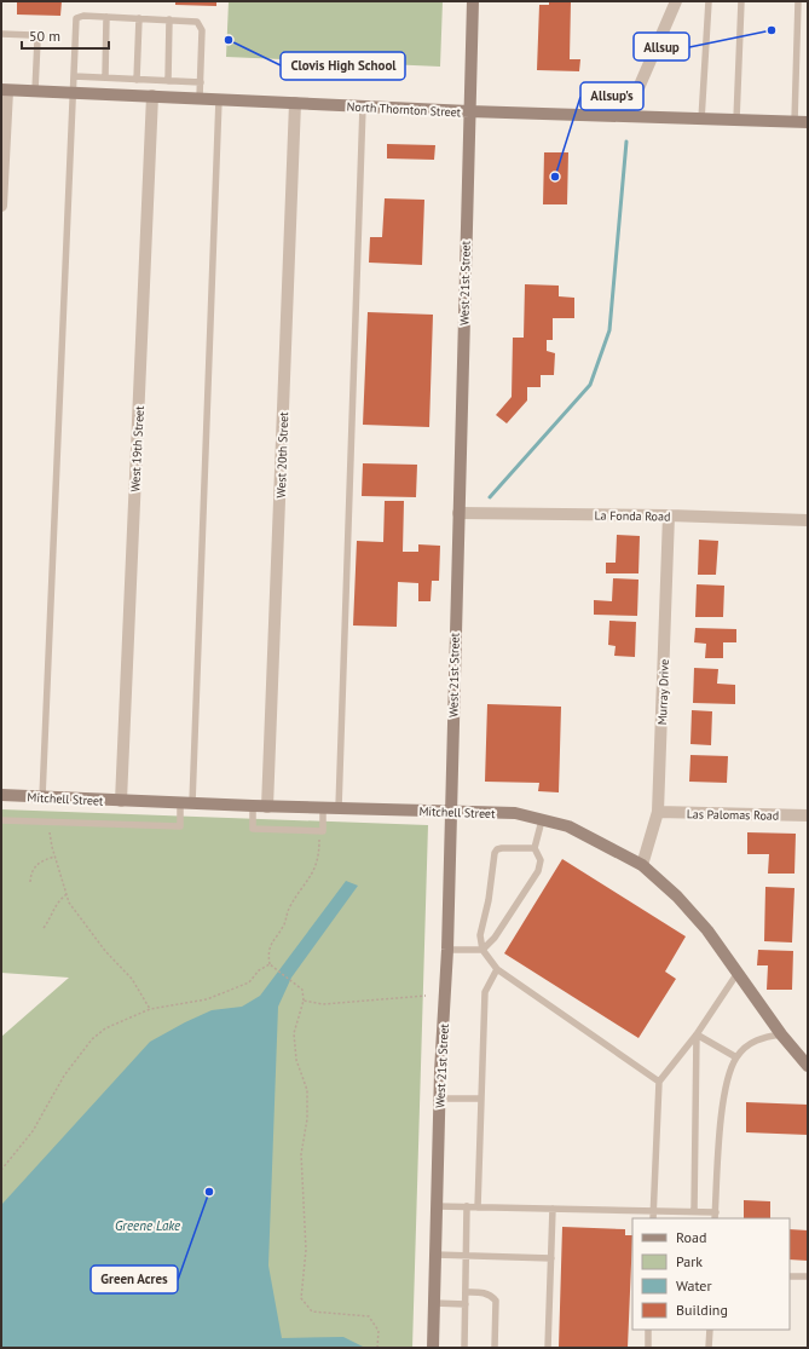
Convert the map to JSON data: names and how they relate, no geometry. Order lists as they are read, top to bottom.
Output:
{
  "streets": {
    "street": [
      "North Thornton Street",
      "West 21st Street",
      "West 19th Street",
      "West 20th Street",
      "La Fonda Road",
      "Murray Drive",
      "Mitchell Street",
      "Las Palomas Road"
    ]
  },
  "crossings": [
    ["North Thornton Street", "West 21st Street"],
    ["North Thornton Street", "West 19th Street"],
    ["North Thornton Street", "West 20th Street"],
    ["West 21st Street", "La Fonda Road"],
    ["West 21st Street", "Mitchell Street"],
    ["West 19th Street", "Mitchell Street"],
    ["West 20th Street", "Mitchell Street"],
    ["La Fonda Road", "Murray Drive"],
    ["Murray Drive", "Mitchell Street"],
    ["Murray Drive", "Las Palomas Road"]
  ],
  "water": ["Greene Lake"],
  "places": [
    "Allsup",
    "Clovis High School",
    "Allsup's",
    "Green Acres"
  ],
  "legend": [
    "Road",
    "Park",
    "Water",
    "Building"
  ],
  "scale_bar": "50 m"
}
